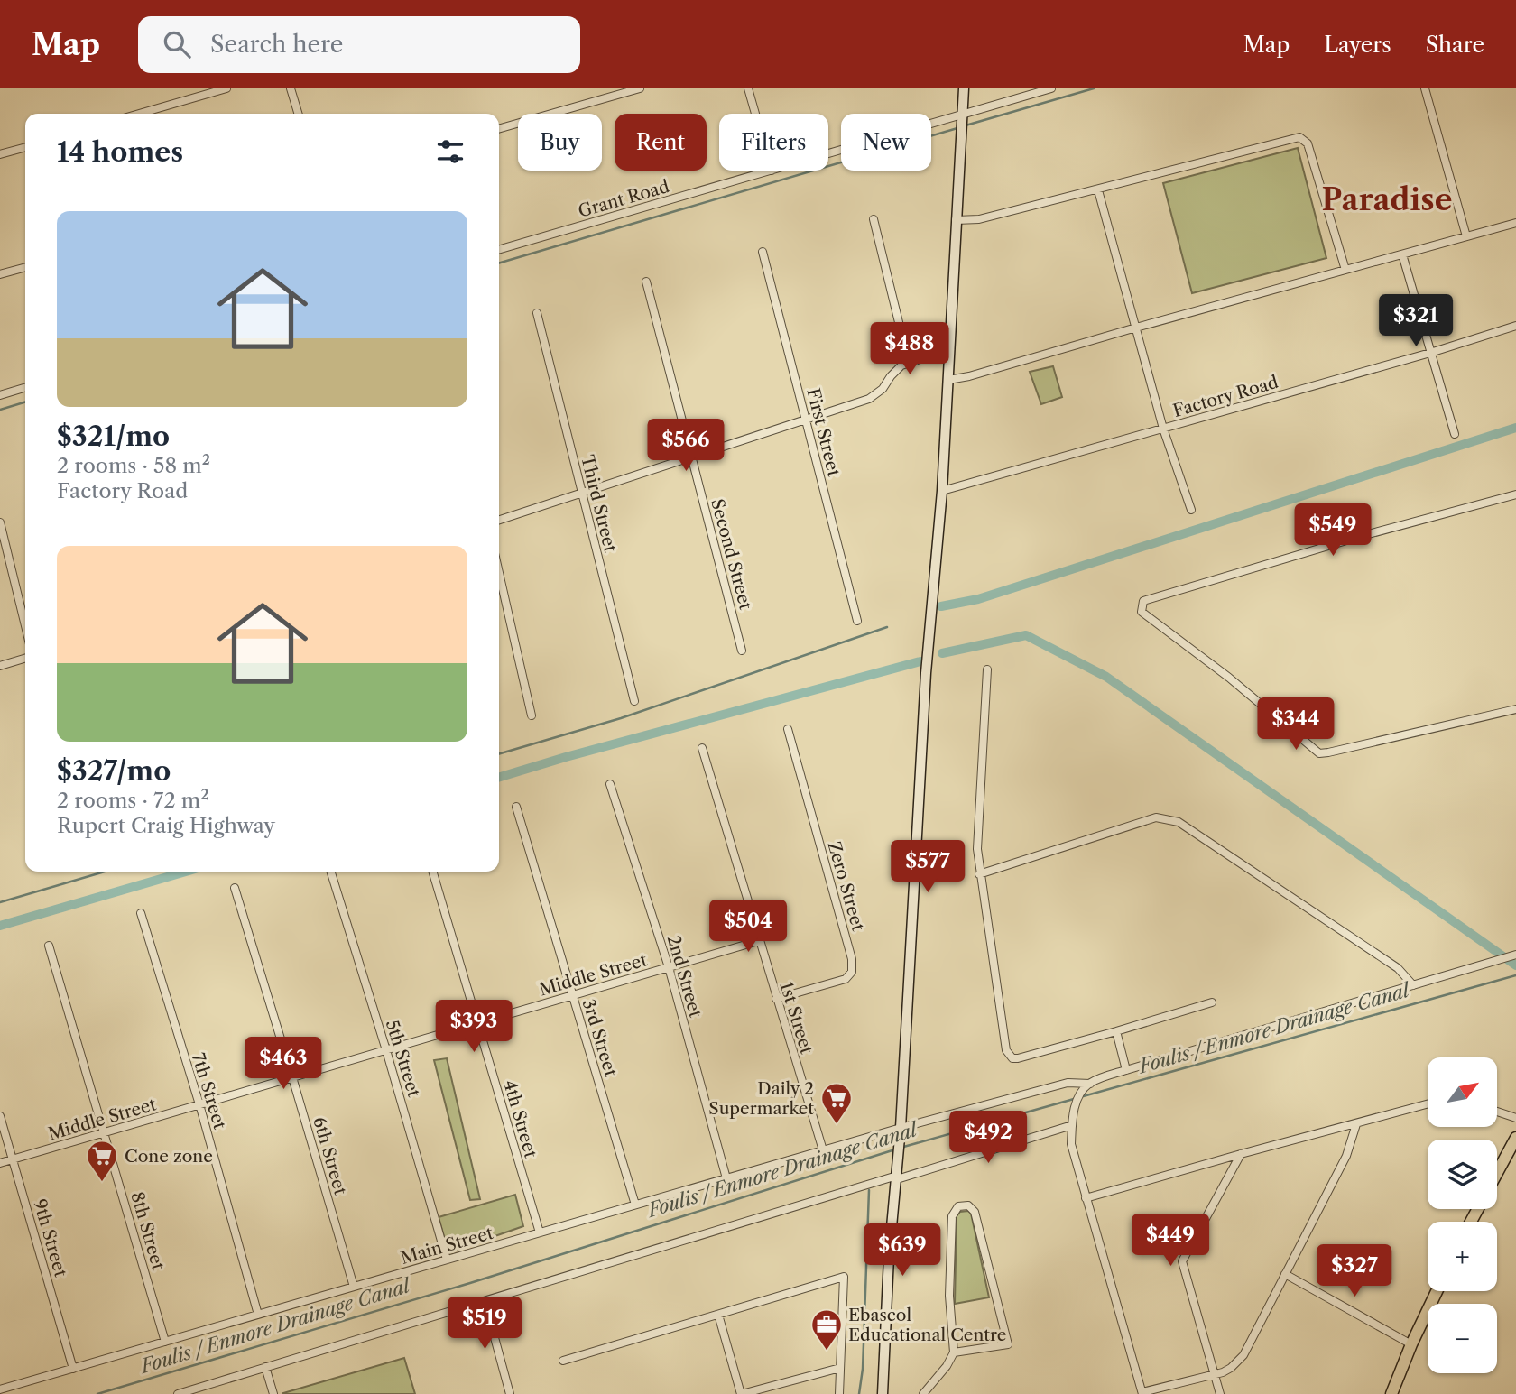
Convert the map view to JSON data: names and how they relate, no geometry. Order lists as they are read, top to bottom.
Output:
{
  "streets": {
    "street": [
      "Grant Road",
      "Factory Road",
      "First Street",
      "Third Street",
      "Second Street",
      "Zero Street",
      "Middle Street",
      "2nd Street",
      "1st Street",
      "3rd Street",
      "5th Street",
      "7th Street",
      "4th Street",
      "6th Street",
      "8th Street",
      "9th Street",
      "Main Street"
    ]
  },
  "crossings": [
    ["Zero Street", "1st Street"],
    ["Middle Street", "2nd Street"],
    ["Middle Street", "1st Street"],
    ["Middle Street", "3rd Street"],
    ["Middle Street", "5th Street"],
    ["Middle Street", "7th Street"],
    ["Middle Street", "4th Street"],
    ["Middle Street", "6th Street"],
    ["Middle Street", "8th Street"],
    ["Middle Street", "9th Street"],
    ["2nd Street", "Main Street"],
    ["1st Street", "Main Street"],
    ["3rd Street", "Main Street"],
    ["5th Street", "Main Street"],
    ["7th Street", "Main Street"],
    ["4th Street", "Main Street"],
    ["6th Street", "Main Street"],
    ["8th Street", "Main Street"],
    ["9th Street", "Main Street"]
  ],
  "districts": ["Paradise"],
  "water": ["Foulis / Enmore Drainage Canal"],
  "places": {
    "supermarket": ["Daily 2 Supermarket", "Cone zone"],
    "office": ["Ebascol Educational Centre"]
  },
  "north": "top right",
  "page": {
    "header": "Map",
    "search": "Search here",
    "nav": ["Map", "Layers", "Share"],
    "chip": [
      "Buy",
      "Rent",
      "Filters",
      "New"
    ],
    "heading": "14 homes",
    "list": [
      {
        "name": "$321/mo",
        "note": "2 rooms · 58 m² · Factory Road"
      },
      {
        "name": "$327/mo",
        "note": "2 rooms · 72 m² · Rupert Craig Highway"
      }
    ],
    "price": [
      "$321",
      "$488",
      "$566",
      "$549",
      "$344",
      "$577",
      "$504",
      "$393",
      "$463",
      "$492",
      "$449",
      "$639",
      "$327",
      "$519"
    ],
    "map_buttons": ["+", "−"]
  }
}
